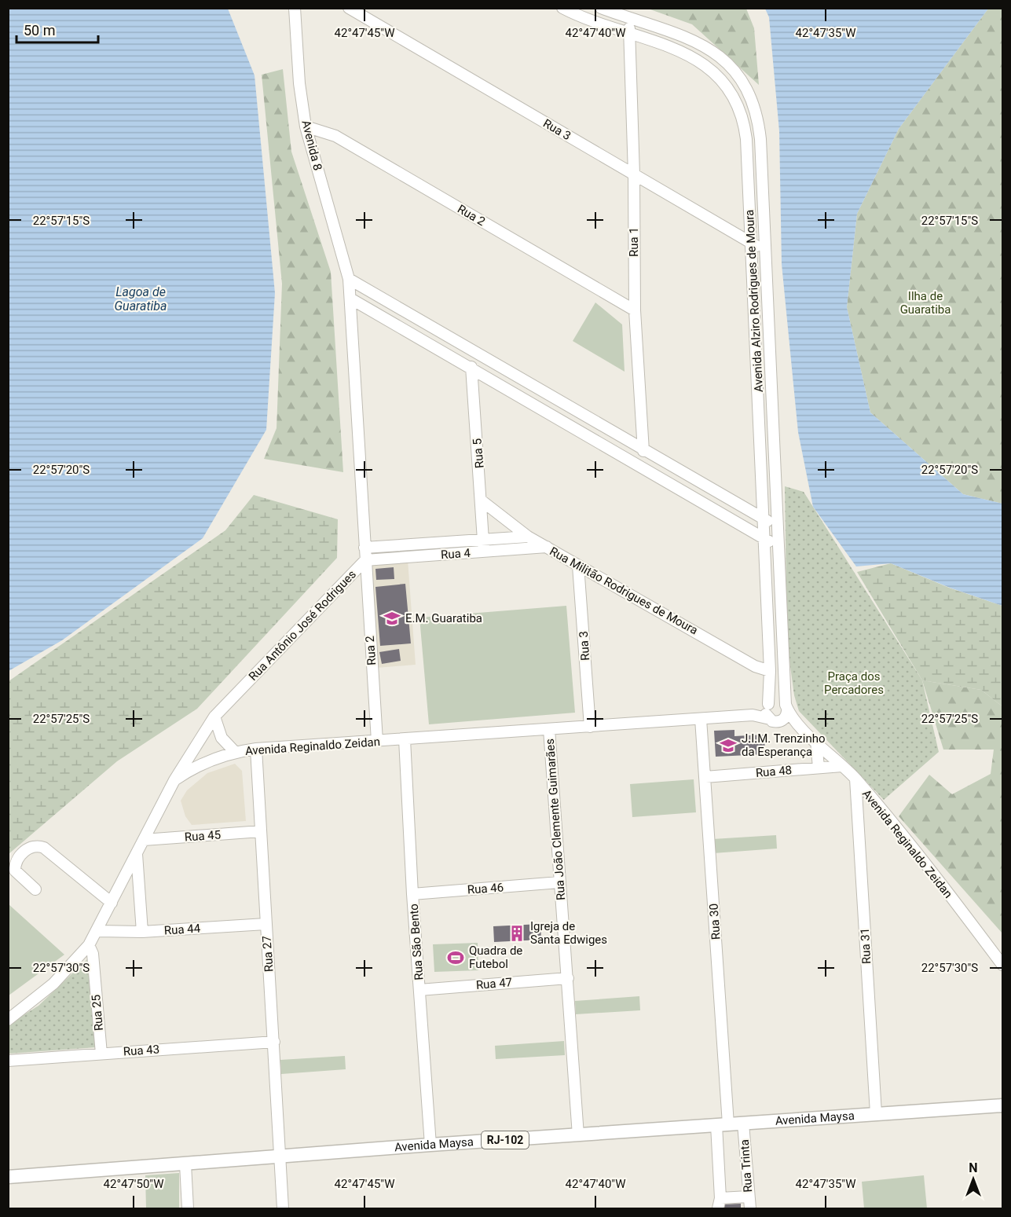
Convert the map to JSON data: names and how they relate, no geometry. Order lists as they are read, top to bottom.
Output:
{
  "streets": {
    "main road": ["Avenida Maysa", "RJ-102"],
    "street": [
      "Rua 3",
      "Avenida 8",
      "Rua 2",
      "Rua 1",
      "Avenida Alziro Rodrigues de Moura",
      "Rua 5",
      "Rua 4",
      "Rua Militão Rodrigues de Moura",
      "Rua Antônio José Rodrigues",
      "Avenida Reginaldo Zeidan",
      "Rua 48",
      "Rua João Clemente Guimarães",
      "Rua 45",
      "Rua 46",
      "Rua 30",
      "Rua 44",
      "Rua São Bento",
      "Rua 31",
      "Rua 27",
      "Rua 47",
      "Rua 25",
      "Rua 43",
      "Rua Trinta"
    ]
  },
  "crossings": [
    ["Rua 3", "Rua 1"],
    ["Rua 3", "Avenida Alziro Rodrigues de Moura"],
    ["Rua 3", "Rua Militão Rodrigues de Moura"],
    ["Rua 3", "Avenida Reginaldo Zeidan"],
    ["Avenida 8", "Rua 2"],
    ["Avenida 8", "Rua Antônio José Rodrigues"],
    ["Rua 2", "Rua 1"],
    ["Rua 2", "Rua 4"],
    ["Rua 2", "Rua Antônio José Rodrigues"],
    ["Rua 2", "Avenida Reginaldo Zeidan"],
    ["Rua 1", "Avenida Alziro Rodrigues de Moura"],
    ["Avenida Alziro Rodrigues de Moura", "Rua Militão Rodrigues de Moura"],
    ["Avenida Alziro Rodrigues de Moura", "Avenida Reginaldo Zeidan"],
    ["Rua 5", "Rua 4"],
    ["Rua 5", "Rua Militão Rodrigues de Moura"],
    ["Rua 4", "Rua Militão Rodrigues de Moura"],
    ["Rua 4", "Rua Antônio José Rodrigues"],
    ["Rua Antônio José Rodrigues", "Avenida Reginaldo Zeidan"],
    ["Avenida Reginaldo Zeidan", "Rua 48"],
    ["Avenida Reginaldo Zeidan", "Rua João Clemente Guimarães"],
    ["Avenida Reginaldo Zeidan", "Rua 30"],
    ["Avenida Reginaldo Zeidan", "Rua São Bento"],
    ["Avenida Reginaldo Zeidan", "Rua 31"],
    ["Avenida Reginaldo Zeidan", "Rua 27"],
    ["Rua 48", "Rua 30"],
    ["Rua João Clemente Guimarães", "Rua 46"],
    ["Rua João Clemente Guimarães", "Rua 47"],
    ["Rua João Clemente Guimarães", "Avenida Maysa"],
    ["Rua 45", "Rua 27"],
    ["Rua 46", "Rua São Bento"],
    ["Rua 30", "Avenida Maysa"],
    ["Rua 44", "Rua 27"],
    ["Rua São Bento", "Rua 47"],
    ["Rua São Bento", "Avenida Maysa"],
    ["Rua 31", "Avenida Maysa"],
    ["Rua 27", "Rua 43"],
    ["Rua 27", "Avenida Maysa"],
    ["Rua 25", "Rua 43"],
    ["Avenida Maysa", "Rua Trinta"]
  ],
  "water": ["Lagoa de Guaratiba"],
  "parks": ["Ilha de Guaratiba", "Praça dos Percadores"],
  "places": {
    "school or university": ["E.M. Guaratiba", "J.I.M. Trenzinho da Esperança"],
    "building": ["Igreja de Santa Edwiges"],
    "sports": ["Quadra de Futebol"]
  },
  "scale_bar": "50 m",
  "north": "top",
  "coordinates": [
    "42°47'45\"W",
    "42°47'40\"W",
    "42°47'35\"W",
    "22°57'15\"S",
    "22°57'20\"S",
    "22°57'25\"S",
    "22°57'30\"S",
    "42°47'50\"W"
  ]
}
